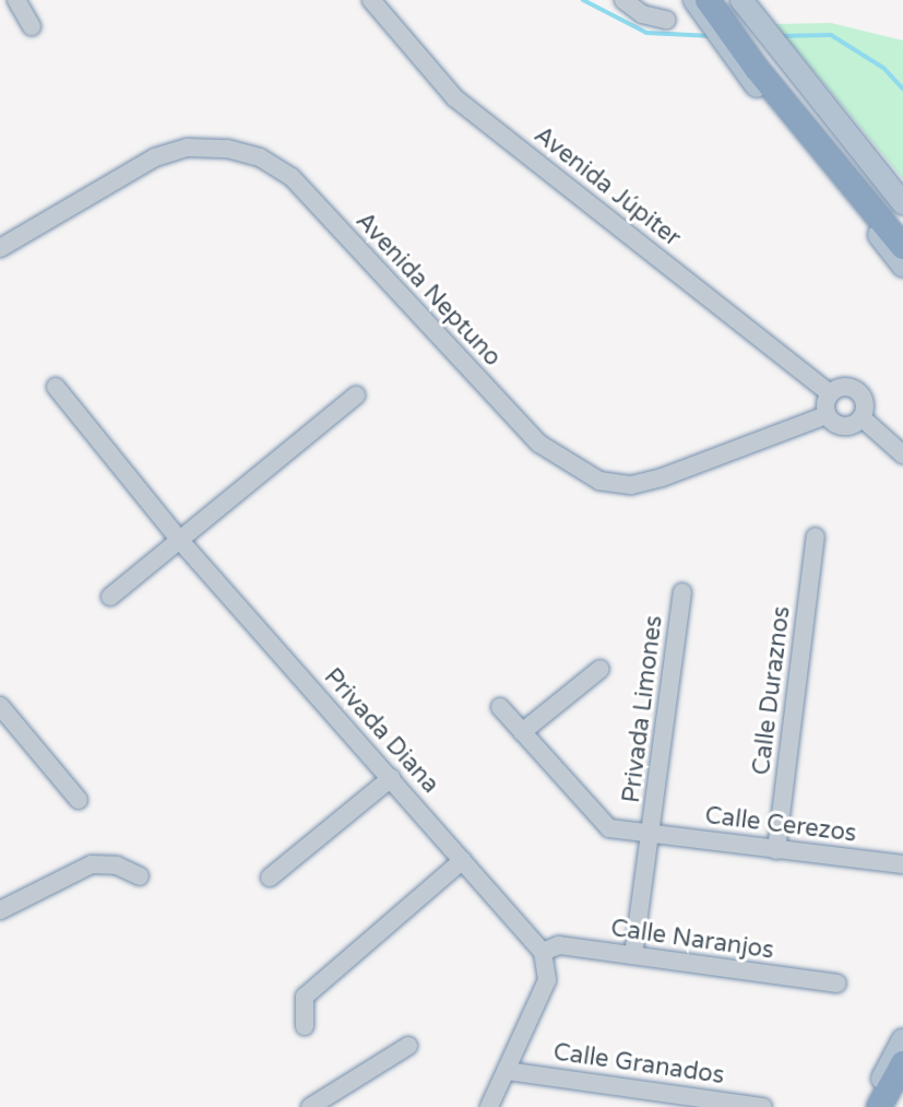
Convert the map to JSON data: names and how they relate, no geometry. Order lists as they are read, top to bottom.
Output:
{
  "streets": {
    "street": [
      "Avenida Júpiter",
      "Avenida Neptuno",
      "Calle Duraznos",
      "Privada Limones",
      "Privada Diana",
      "Calle Cerezos",
      "Calle Naranjos",
      "Calle Granados"
    ]
  },
  "crossings": [
    ["Avenida Júpiter", "Avenida Neptuno"],
    ["Calle Duraznos", "Calle Cerezos"],
    ["Privada Limones", "Calle Cerezos"],
    ["Privada Limones", "Calle Naranjos"],
    ["Privada Diana", "Calle Naranjos"]
  ]
}
